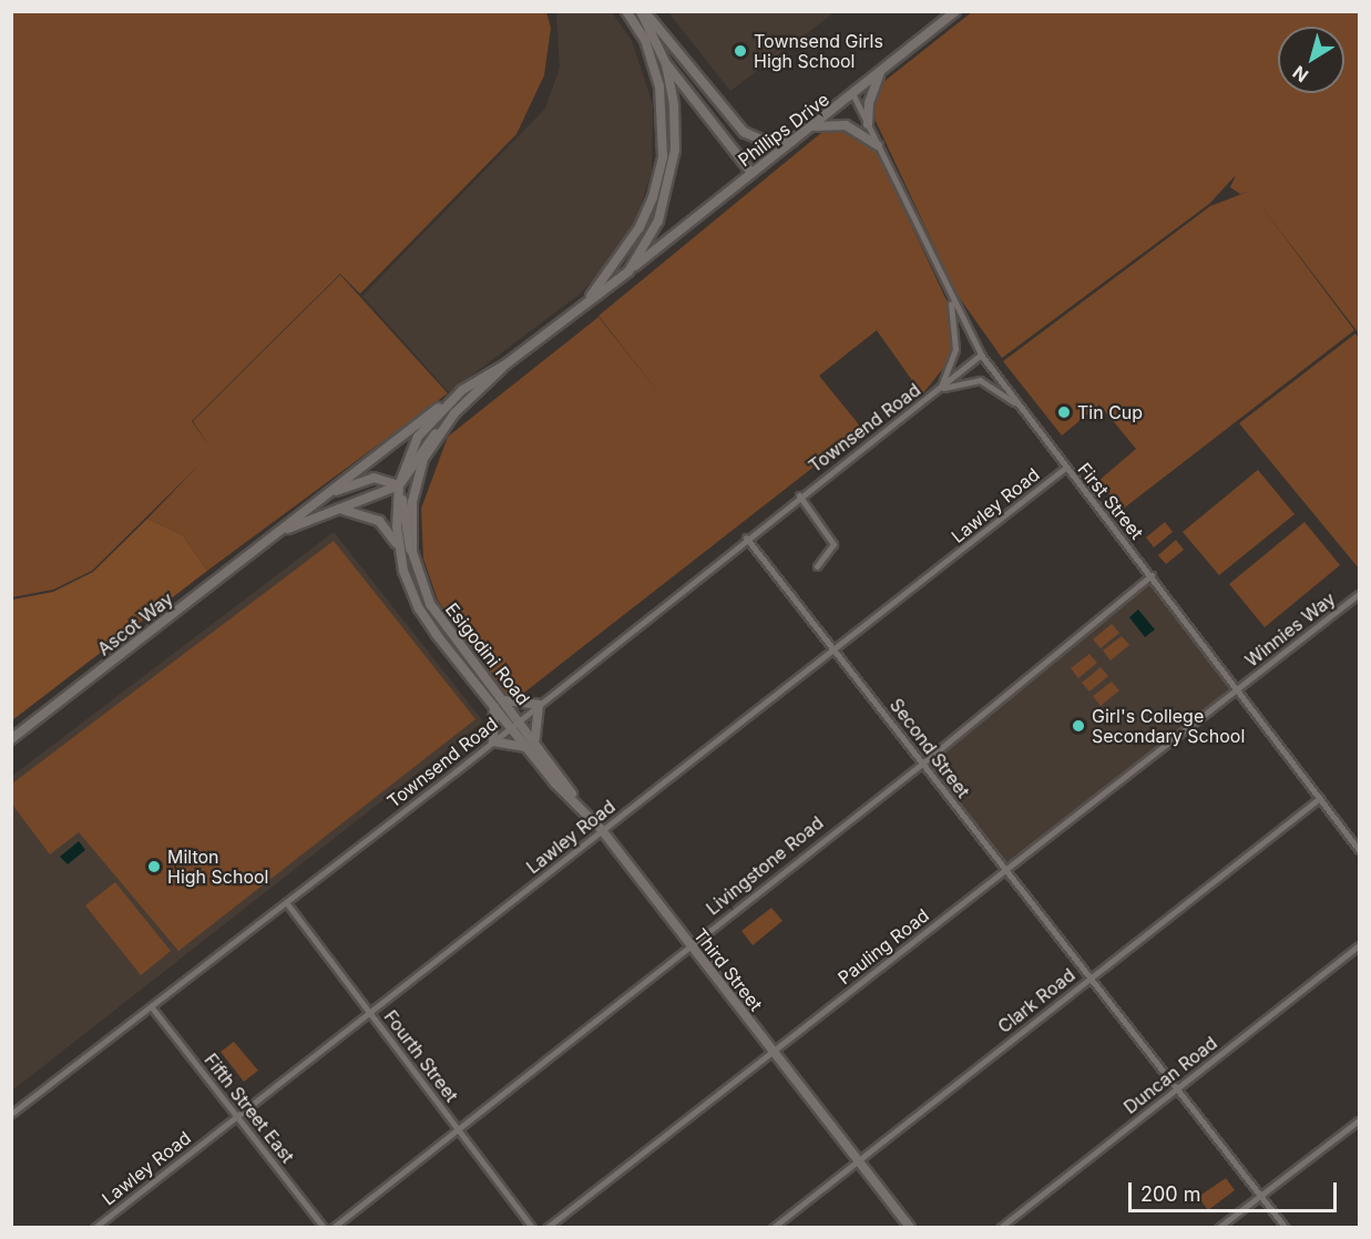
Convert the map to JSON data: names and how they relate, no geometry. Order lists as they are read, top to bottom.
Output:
{
  "streets": {
    "main road": [
      "Phillips Drive",
      "Ascot Way",
      "Esigodini Road",
      "Third Street"
    ],
    "street": [
      "Townsend Road",
      "First Street",
      "Lawley Road",
      "Winnies Way",
      "Second Street",
      "Livingstone Road",
      "Pauling Road",
      "Clark Road",
      "Fourth Street",
      "Duncan Road",
      "Fifth Street East"
    ]
  },
  "crossings": [
    ["Phillips Drive", "First Street"],
    ["Phillips Drive", "Esigodini Road"],
    ["Townsend Road", "First Street"],
    ["Townsend Road", "Esigodini Road"],
    ["Townsend Road", "Second Street"],
    ["Townsend Road", "Third Street"],
    ["Townsend Road", "Fourth Street"],
    ["Townsend Road", "Fifth Street East"],
    ["First Street", "Lawley Road"],
    ["First Street", "Winnies Way"],
    ["First Street", "Livingstone Road"],
    ["First Street", "Pauling Road"],
    ["First Street", "Clark Road"],
    ["Lawley Road", "Second Street"],
    ["Lawley Road", "Third Street"],
    ["Lawley Road", "Fourth Street"],
    ["Lawley Road", "Fifth Street East"],
    ["Winnies Way", "Pauling Road"],
    ["Esigodini Road", "Third Street"],
    ["Second Street", "Livingstone Road"],
    ["Second Street", "Pauling Road"],
    ["Second Street", "Clark Road"],
    ["Second Street", "Duncan Road"],
    ["Livingstone Road", "Third Street"],
    ["Livingstone Road", "Fourth Street"],
    ["Pauling Road", "Third Street"],
    ["Third Street", "Clark Road"]
  ],
  "places": [
    "Townsend Girls High School",
    "Tin Cup",
    "Girl's College Secondary School",
    "Milton High School"
  ],
  "scale_bar": "200 m",
  "north": "bottom left"
}
